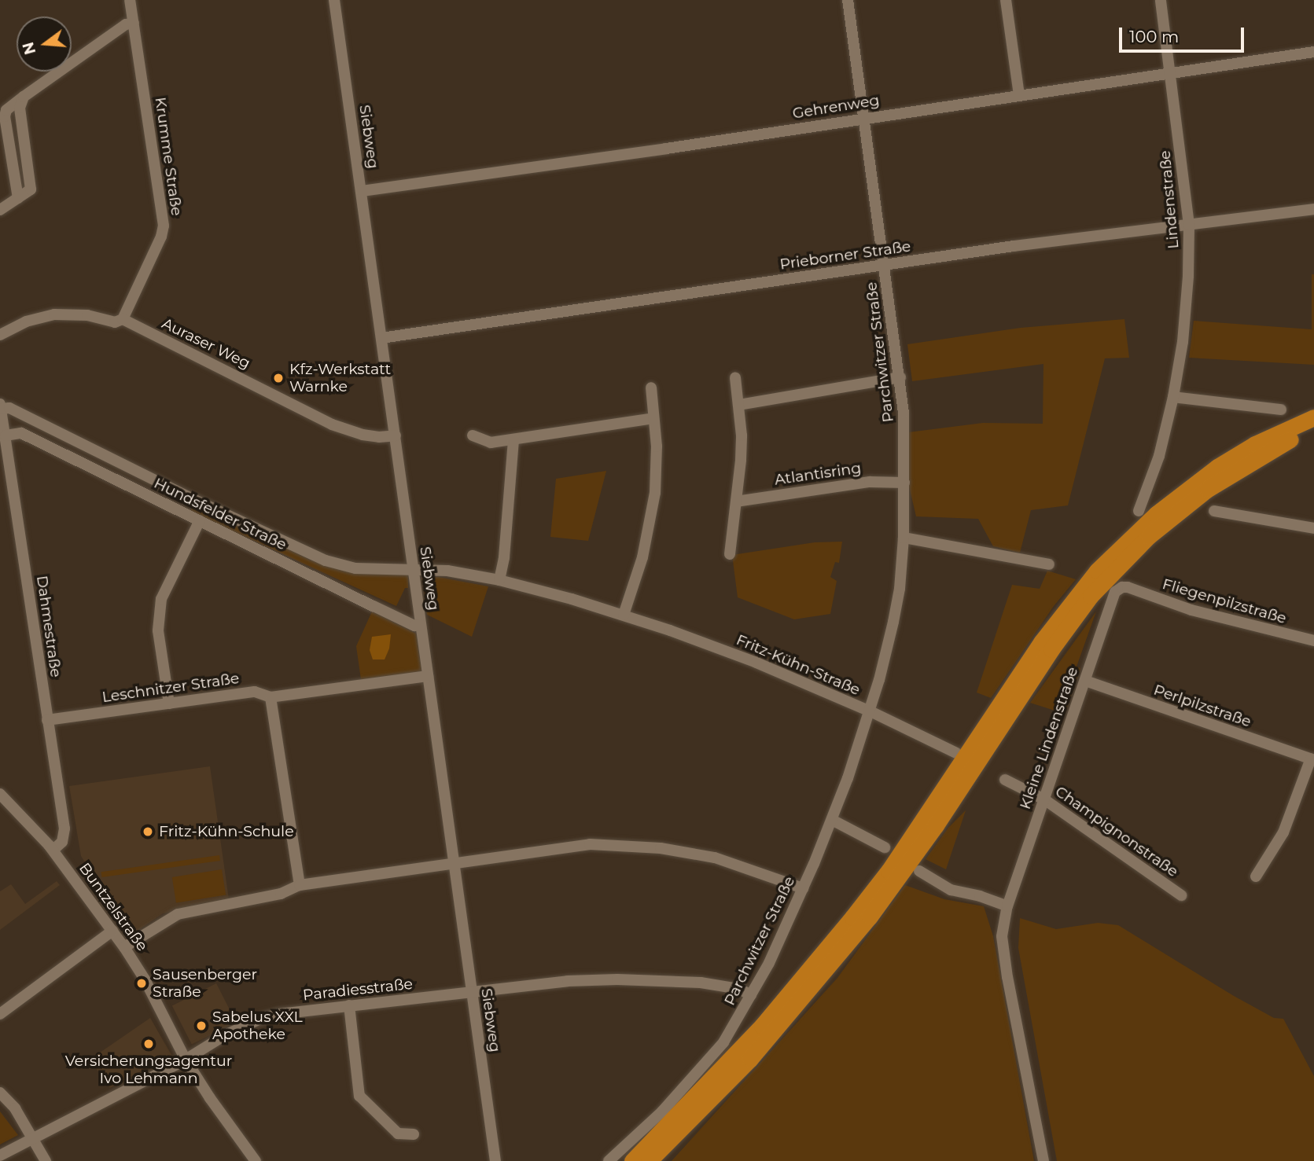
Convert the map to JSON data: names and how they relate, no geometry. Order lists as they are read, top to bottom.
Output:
{
  "streets": {
    "street": [
      "Gehrenweg",
      "Siebweg",
      "Krumme Straße",
      "Lindenstraße",
      "Prieborner Straße",
      "Auraser Weg",
      "Parchwitzer Straße",
      "Atlantisring",
      "Hundsfelder Straße",
      "Fliegenpilzstraße",
      "Dahmestraße",
      "Fritz-Kühn-Straße",
      "Leschnitzer Straße",
      "Perlpilzstraße",
      "Kleine Lindenstraße",
      "Champignonstraße",
      "Buntzelstraße",
      "Paradiesstraße"
    ]
  },
  "crossings": [
    ["Gehrenweg", "Siebweg"],
    ["Gehrenweg", "Lindenstraße"],
    ["Gehrenweg", "Parchwitzer Straße"],
    ["Siebweg", "Prieborner Straße"],
    ["Siebweg", "Auraser Weg"],
    ["Siebweg", "Hundsfelder Straße"],
    ["Siebweg", "Fritz-Kühn-Straße"],
    ["Siebweg", "Leschnitzer Straße"],
    ["Siebweg", "Paradiesstraße"],
    ["Krumme Straße", "Auraser Weg"],
    ["Lindenstraße", "Prieborner Straße"],
    ["Prieborner Straße", "Parchwitzer Straße"],
    ["Parchwitzer Straße", "Atlantisring"],
    ["Parchwitzer Straße", "Fritz-Kühn-Straße"],
    ["Parchwitzer Straße", "Paradiesstraße"],
    ["Hundsfelder Straße", "Dahmestraße"],
    ["Hundsfelder Straße", "Fritz-Kühn-Straße"],
    ["Fliegenpilzstraße", "Kleine Lindenstraße"],
    ["Dahmestraße", "Leschnitzer Straße"],
    ["Dahmestraße", "Buntzelstraße"],
    ["Perlpilzstraße", "Kleine Lindenstraße"],
    ["Kleine Lindenstraße", "Champignonstraße"],
    ["Buntzelstraße", "Paradiesstraße"]
  ],
  "places": [
    "Kfz-Werkstatt Warnke",
    "Fritz-Kühn-Schule",
    "Sausenberger Straße",
    "Sabelus XXL Apotheke",
    "Versicherungsagentur Ivo Lehmann"
  ],
  "scale_bar": "100 m",
  "north": "left"
}
